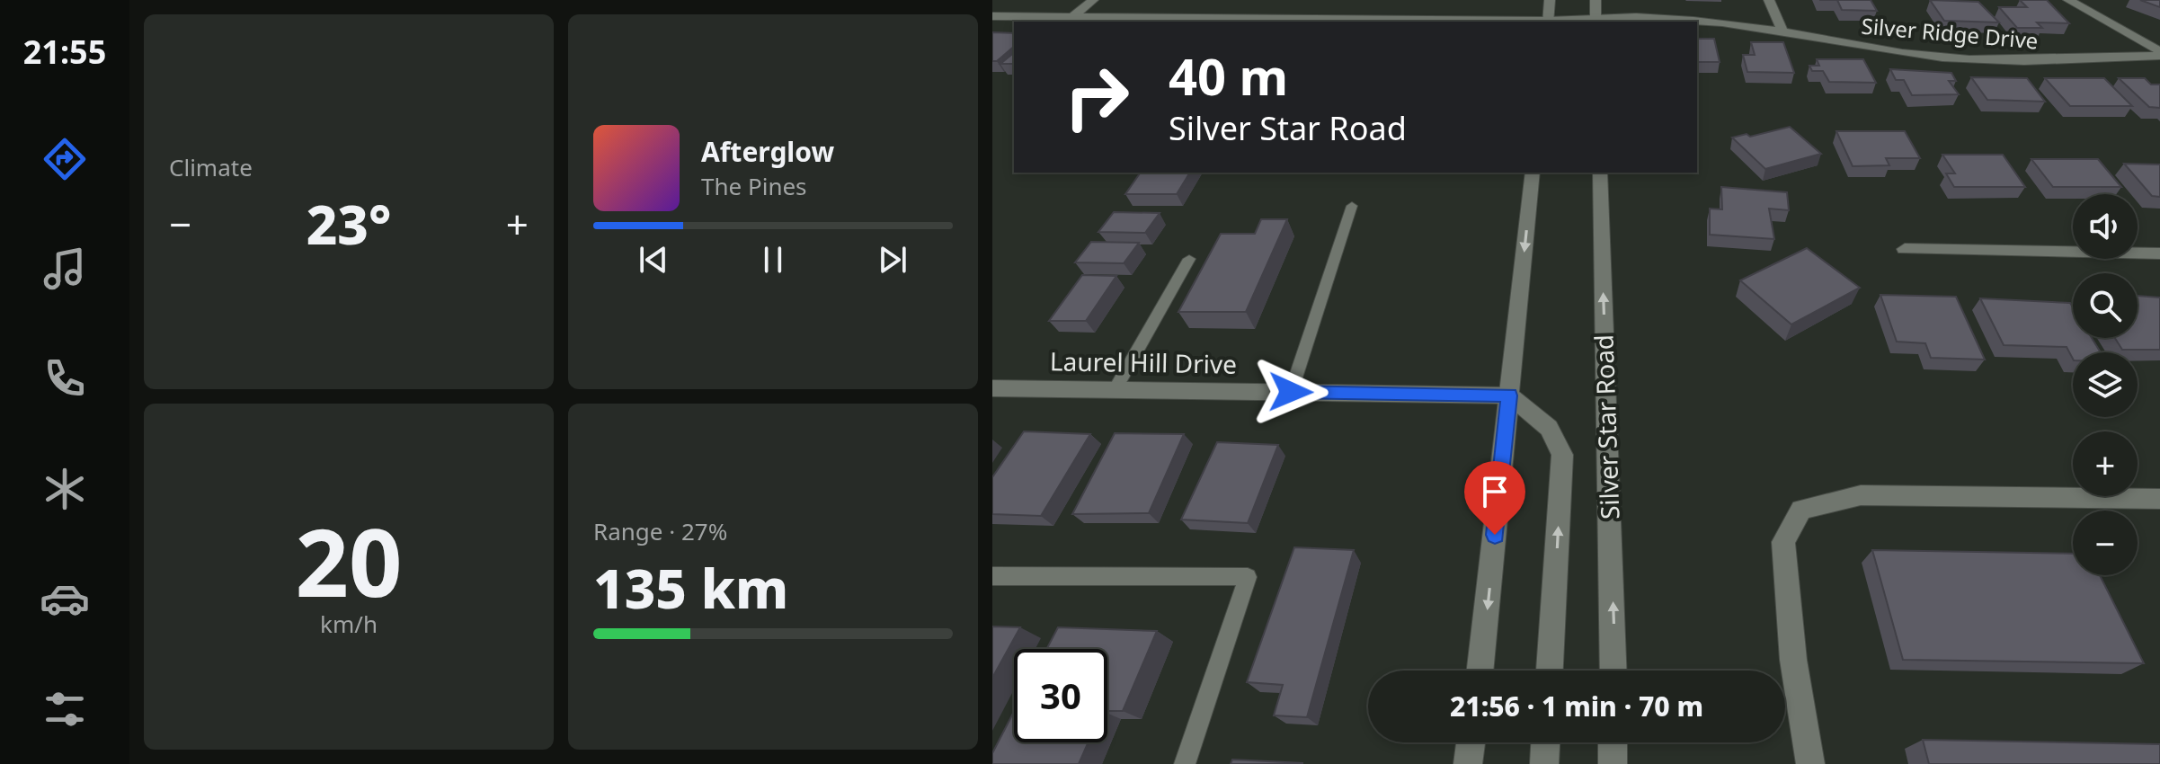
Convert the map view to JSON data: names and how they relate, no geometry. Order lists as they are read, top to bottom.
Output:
{
  "streets": {
    "street": ["Silver Ridge Drive", "Laurel Hill Drive", "Silver Star Road"]
  },
  "page": {
    "tabs": "21:55",
    "tile": [
      "Climate",
      ["20", "km/h"],
      ["Range · 27%", "135 km"]
    ],
    "turn": ["40 m", "Silver Star Road"],
    "song": ["Afterglow", "The Pines"],
    "heat": ["−", "23°", "+"],
    "map_buttons": ["+", "−"],
    "limit": "30",
    "trip": "21:56 · 1 min · 70 m"
  }
}
